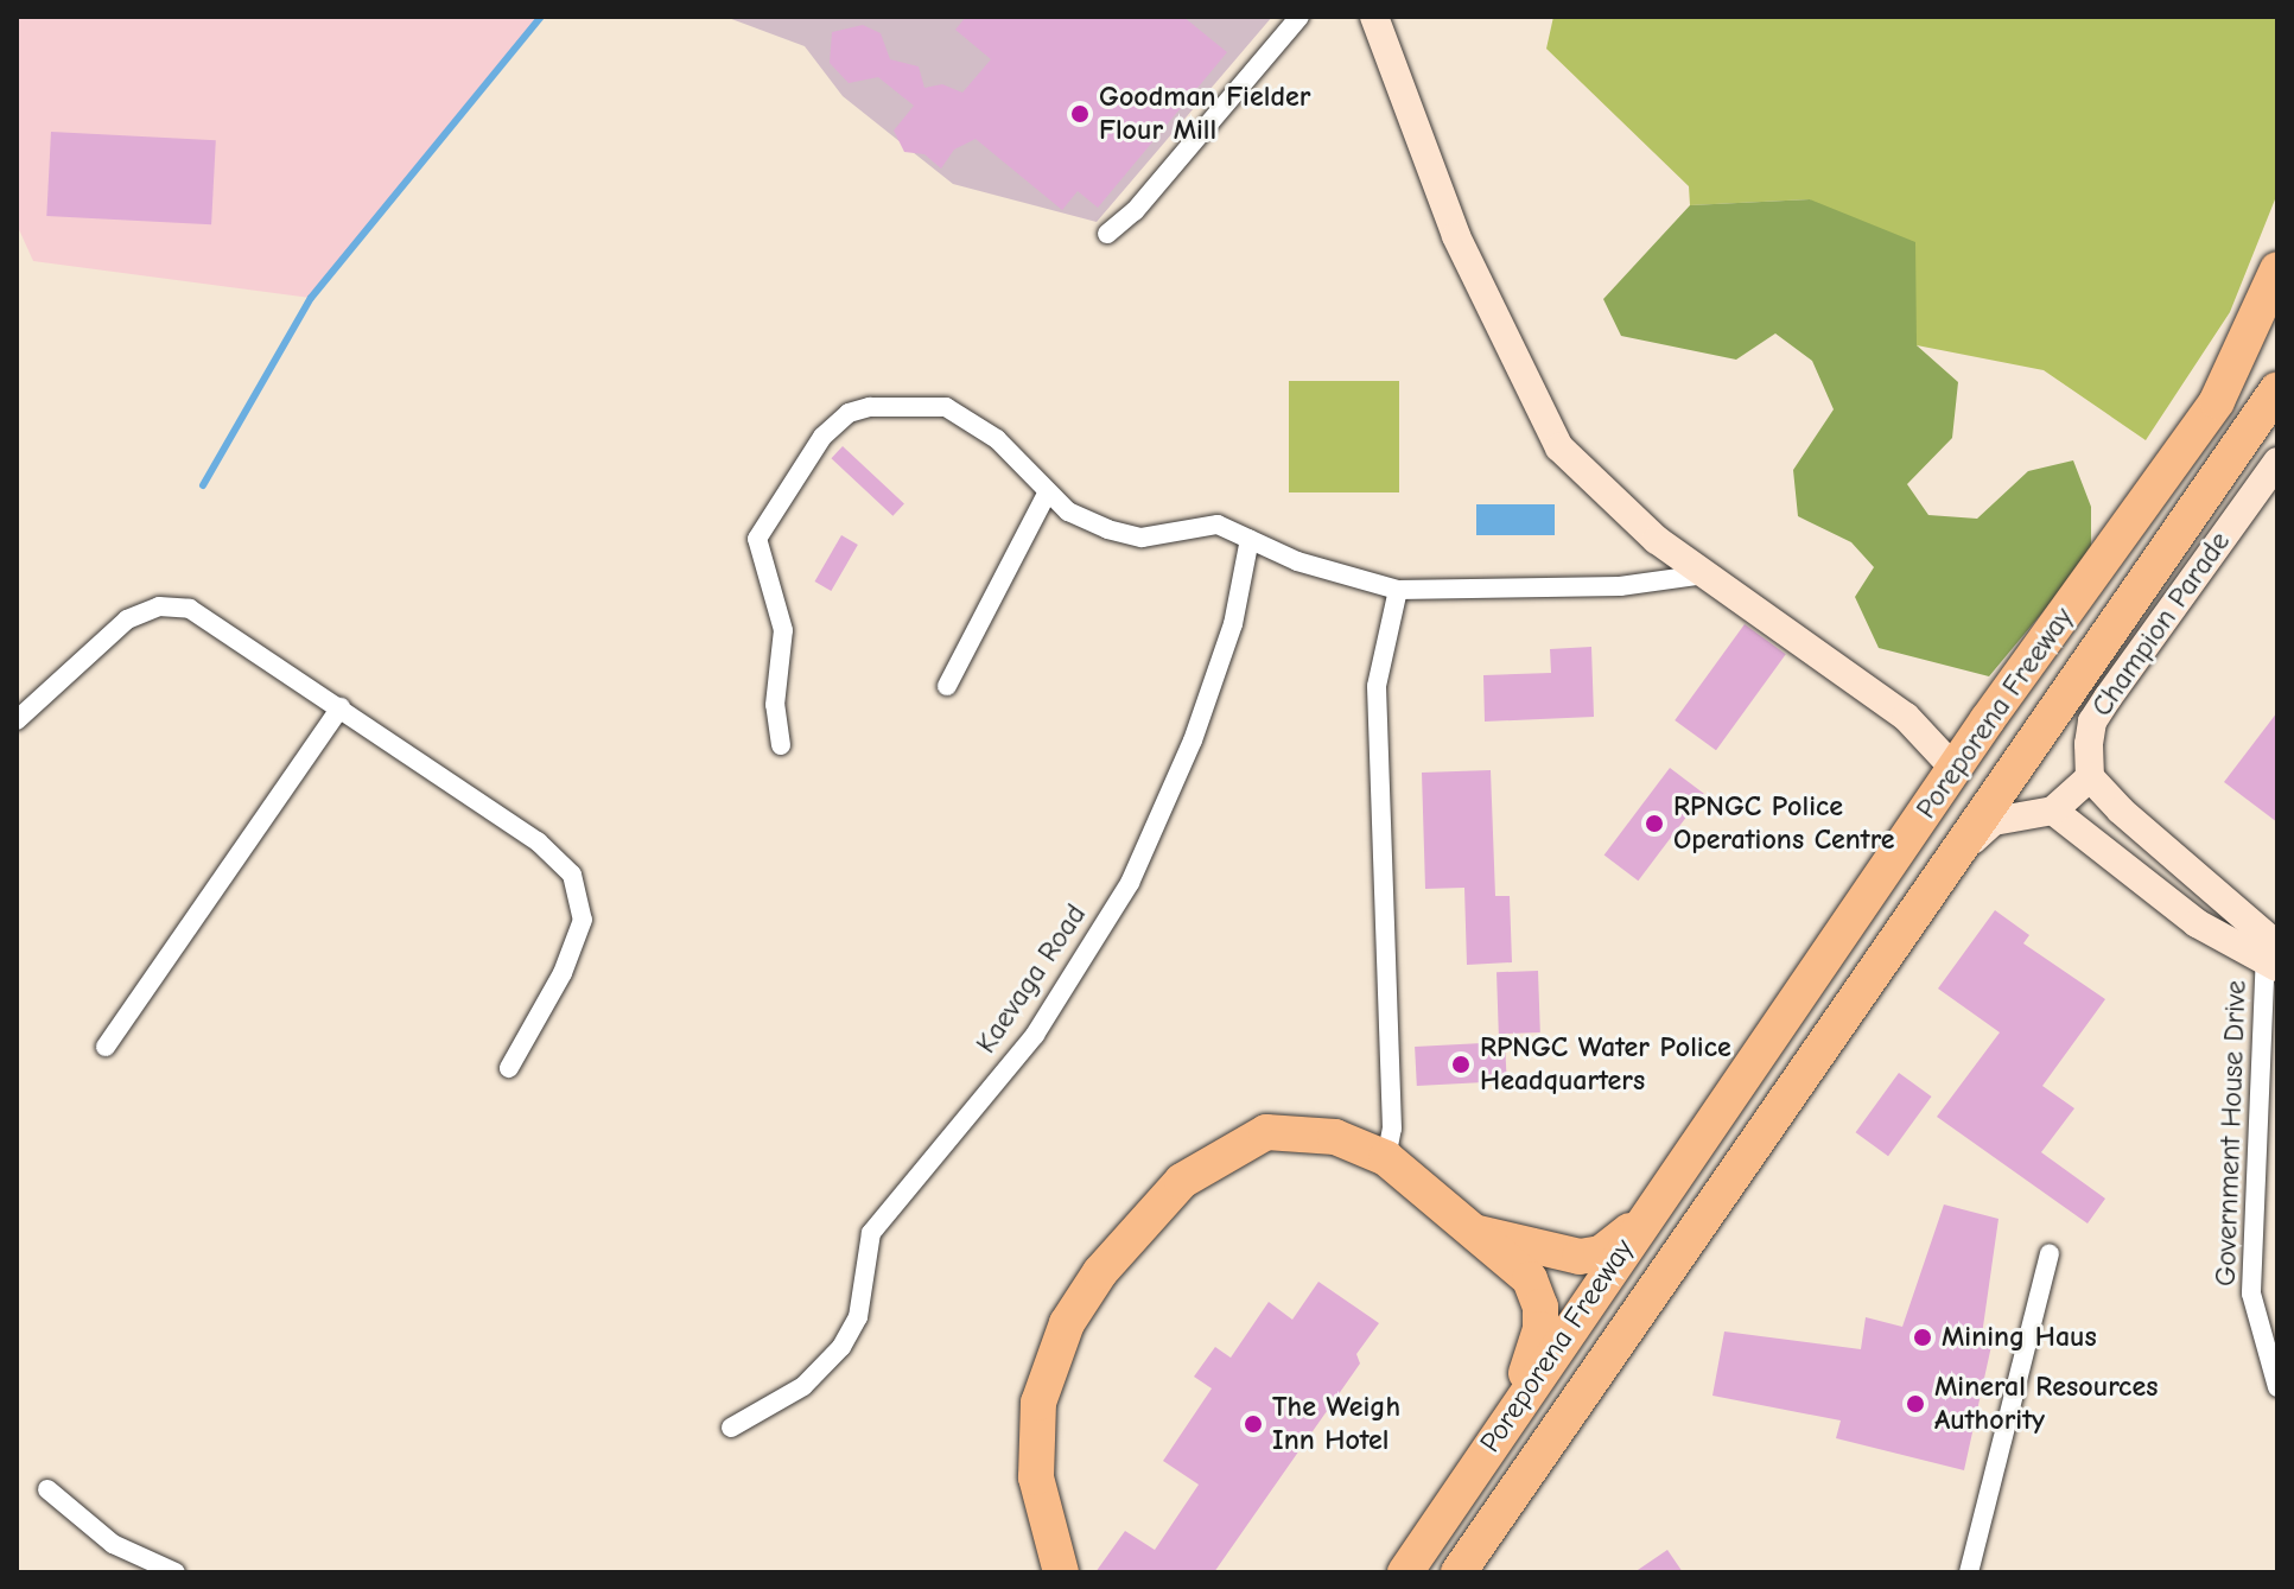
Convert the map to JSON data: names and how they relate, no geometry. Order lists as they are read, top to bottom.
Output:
{
  "streets": {
    "highway": ["Poreporena Freeway"],
    "main road": ["Champion Parade"],
    "street": ["Kaevaga Road", "Government House Drive"]
  },
  "places": [
    "Goodman Fielder Flour Mill",
    "RPNGC Police Operations Centre",
    "RPNGC Water Police Headquarters",
    "Mining Haus",
    "Mineral Resources Authority",
    "The Weigh Inn Hotel"
  ]
}
